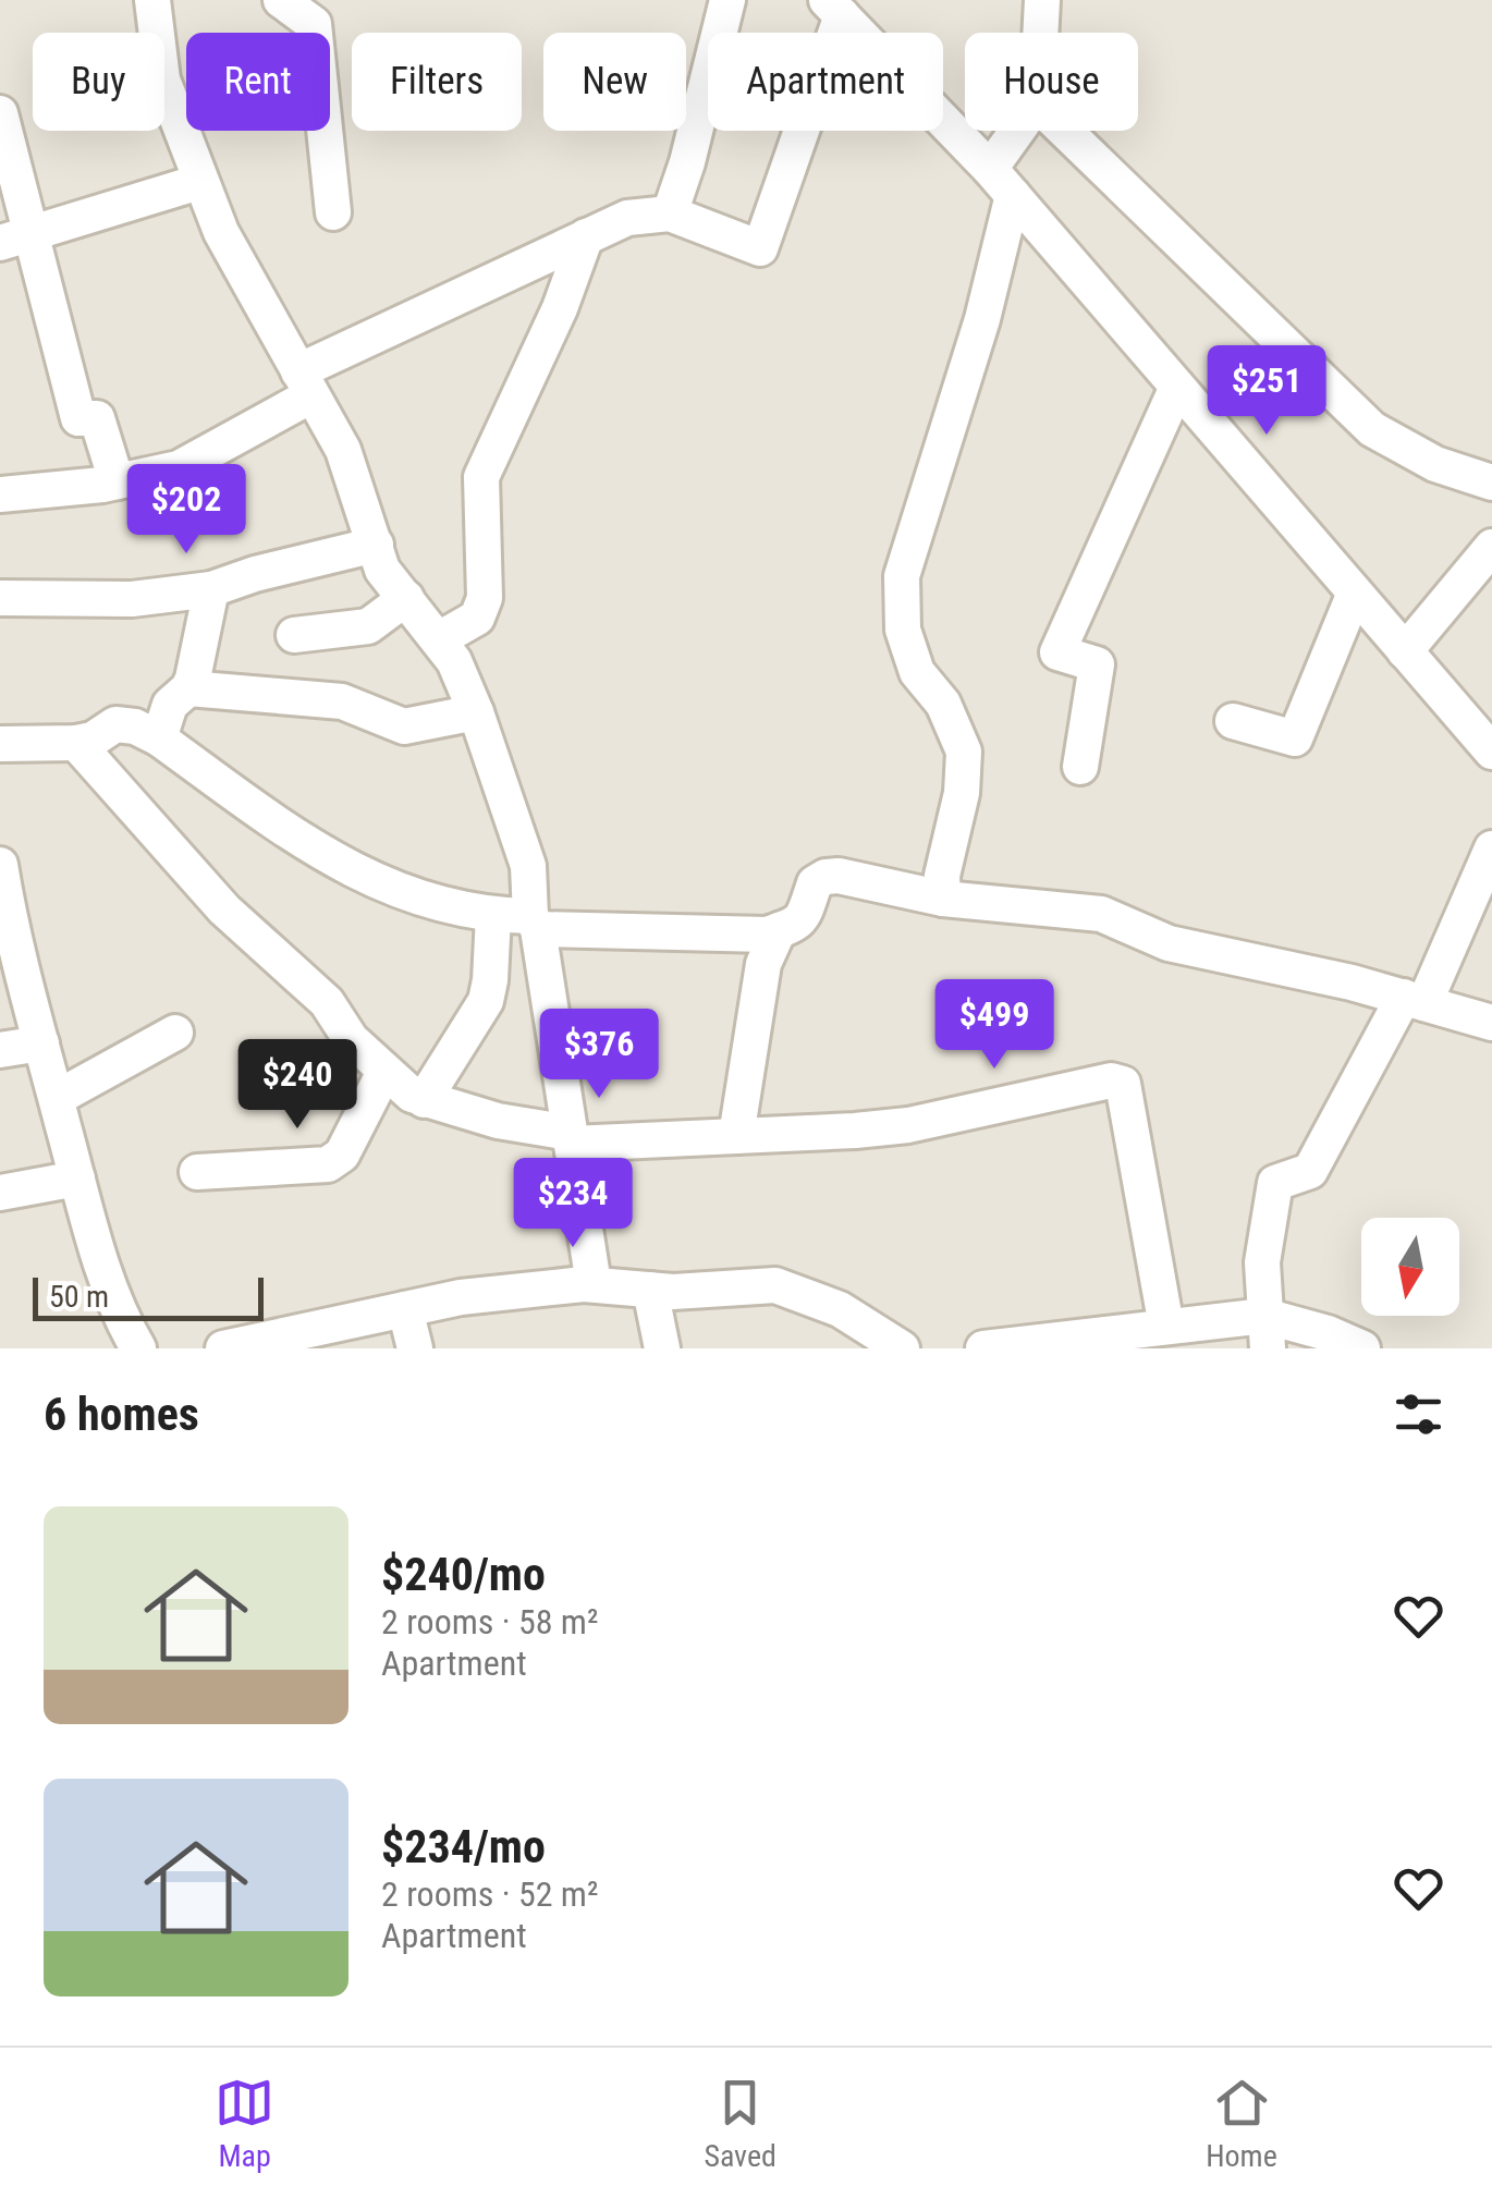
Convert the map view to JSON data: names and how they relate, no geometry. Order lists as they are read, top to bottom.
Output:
{
  "scale_bar": "50 m",
  "north": "bottom",
  "page": {
    "chip": [
      "Buy",
      "Rent",
      "Filters",
      "New",
      "Apartment",
      "House"
    ],
    "price": [
      "$251",
      "$202",
      "$499",
      "$376",
      "$240",
      "$234"
    ],
    "scale": "50 m",
    "heading": "6 homes",
    "list": [
      {
        "name": "$240/mo",
        "note": "2 rooms · 58 m² · Apartment"
      },
      {
        "name": "$234/mo",
        "note": "2 rooms · 52 m² · Apartment"
      }
    ],
    "tabs": ["Map", "Saved", "Home"]
  }
}
